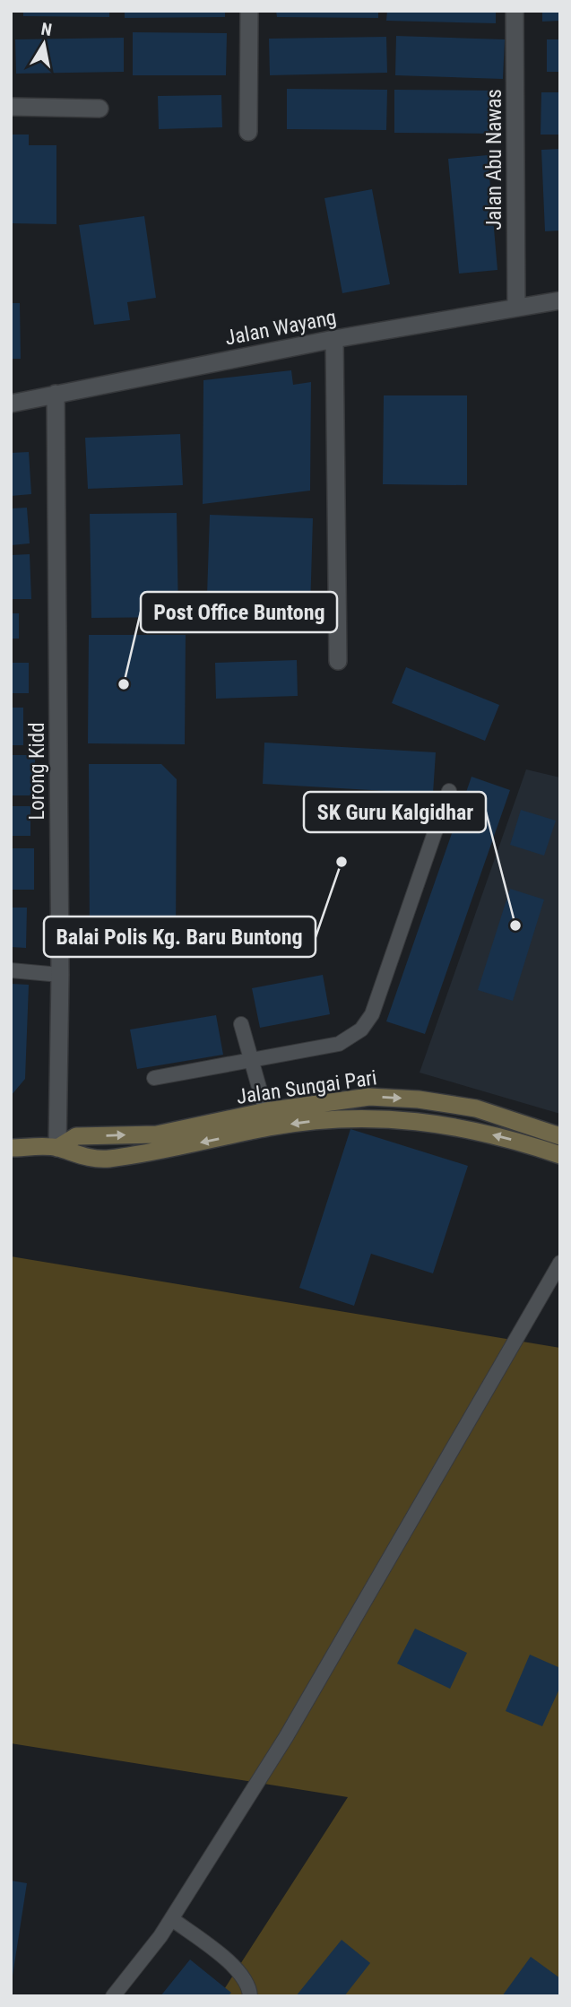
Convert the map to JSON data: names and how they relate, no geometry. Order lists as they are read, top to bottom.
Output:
{
  "streets": {
    "main road": ["Jalan Sungai Pari"],
    "street": ["Jalan Abu Nawas", "Jalan Wayang", "Lorong Kidd"]
  },
  "crossings": [
    ["Jalan Abu Nawas", "Jalan Wayang"],
    ["Jalan Wayang", "Lorong Kidd"],
    ["Lorong Kidd", "Jalan Sungai Pari"]
  ],
  "places": ["Post Office Buntong", "Balai Polis Kg. Baru Buntong", "SK Guru Kalgidhar"],
  "north": "top"
}
